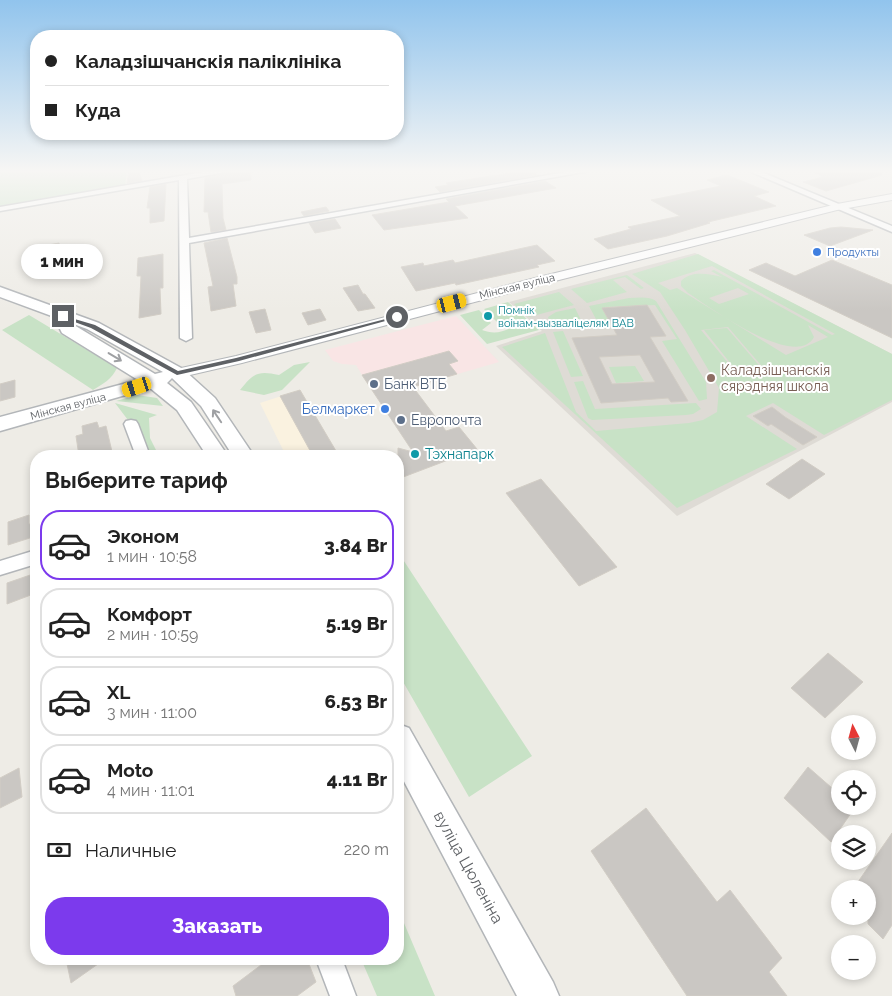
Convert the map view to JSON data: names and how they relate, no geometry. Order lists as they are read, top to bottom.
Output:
{
  "streets": {
    "main road": ["Мінская вуліца", "вуліца Цюленіна"]
  },
  "places": [
    "Продукты",
    "Помнік воінам-вызваліцелям ВАВ",
    "Каладзішчанскія сярэдняя школа",
    "Банк ВТБ",
    "Белмаркет",
    "Европочта",
    "Тэхнапарк"
  ],
  "north": "top",
  "page": {
    "banner": ["Каладзішчанскія паліклініка", "Куда"],
    "bubble": "1 мин",
    "heading": "Выберите тариф",
    "list": [
      {
        "name": "Эконом",
        "note": "1 мин · 10:58",
        "value": "3.84 Br"
      },
      {
        "name": "Комфорт",
        "note": "2 мин · 10:59",
        "value": "5.19 Br"
      },
      {
        "name": "XL",
        "note": "3 мин · 11:00",
        "value": "6.53 Br"
      },
      {
        "name": "Moto",
        "note": "4 мин · 11:01",
        "value": "4.11 Br"
      }
    ],
    "map_buttons": ["+", "−"],
    "pay": ["Наличные", "220 m"],
    "buttons": "Заказать"
  }
}
